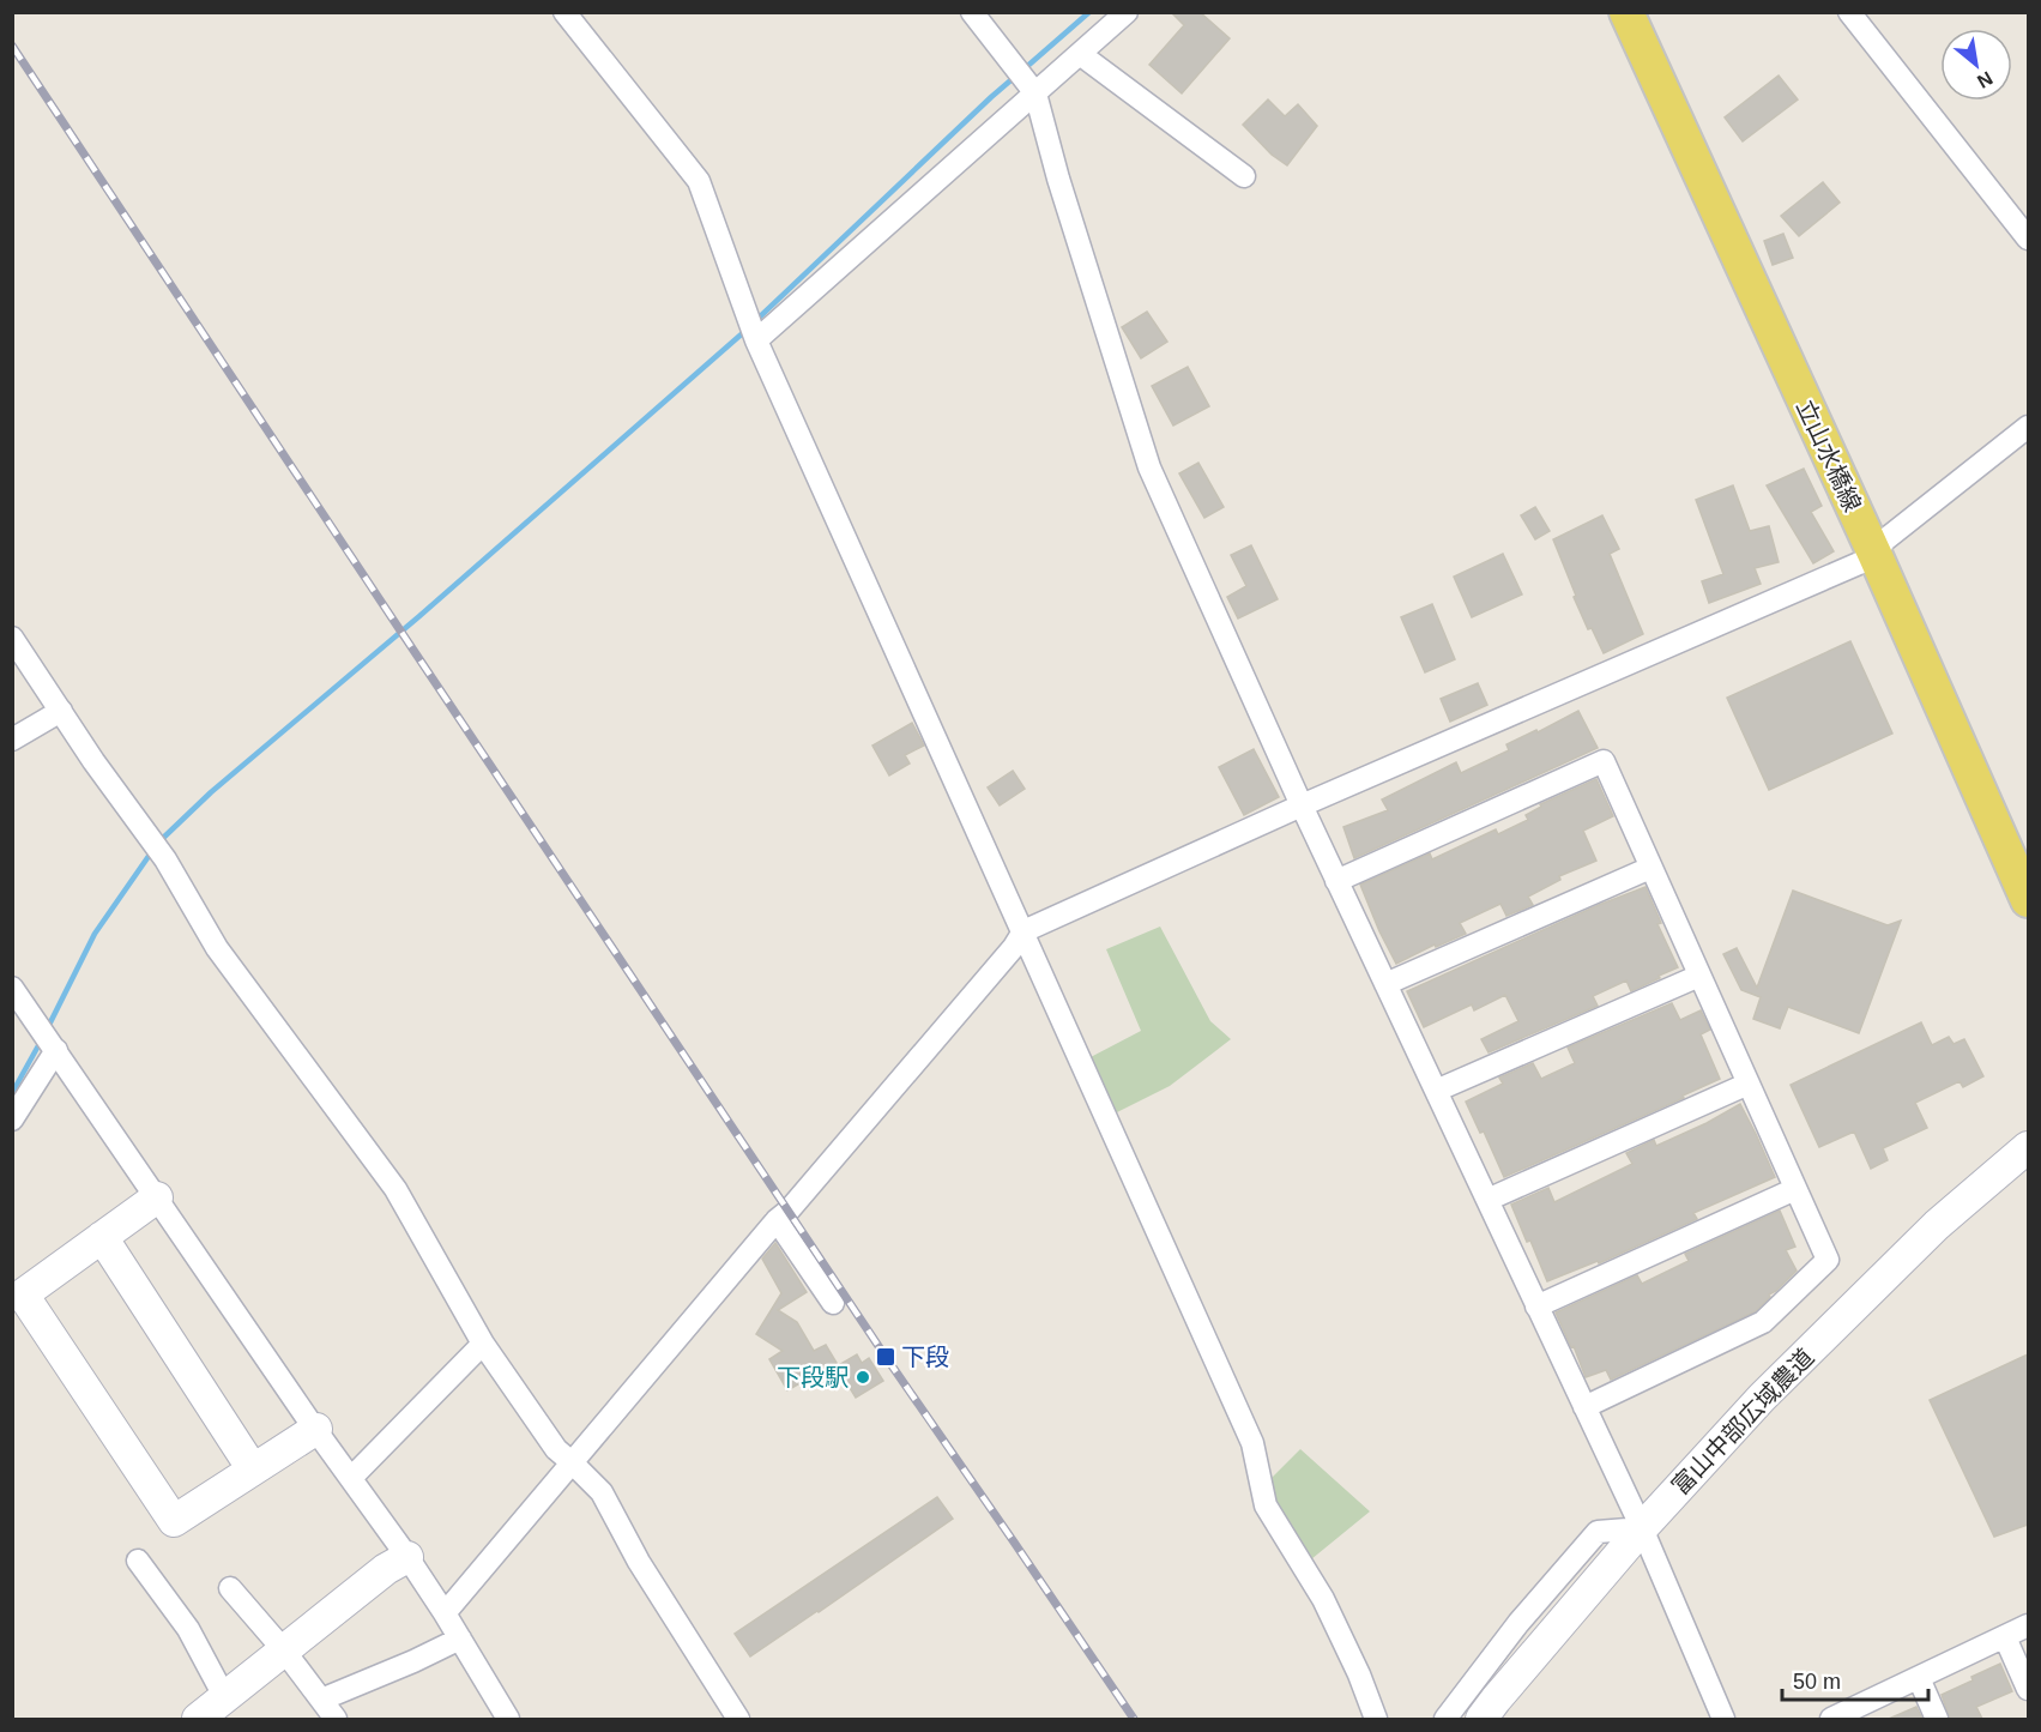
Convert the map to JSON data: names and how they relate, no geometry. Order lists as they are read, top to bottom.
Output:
{
  "streets": {
    "main road": ["立山水橋線"],
    "street": ["富山中部広域農道"]
  },
  "places": {
    "transit": ["下段"],
    "other": ["下段駅"]
  },
  "scale_bar": "50 m",
  "north": "bottom right"
}
